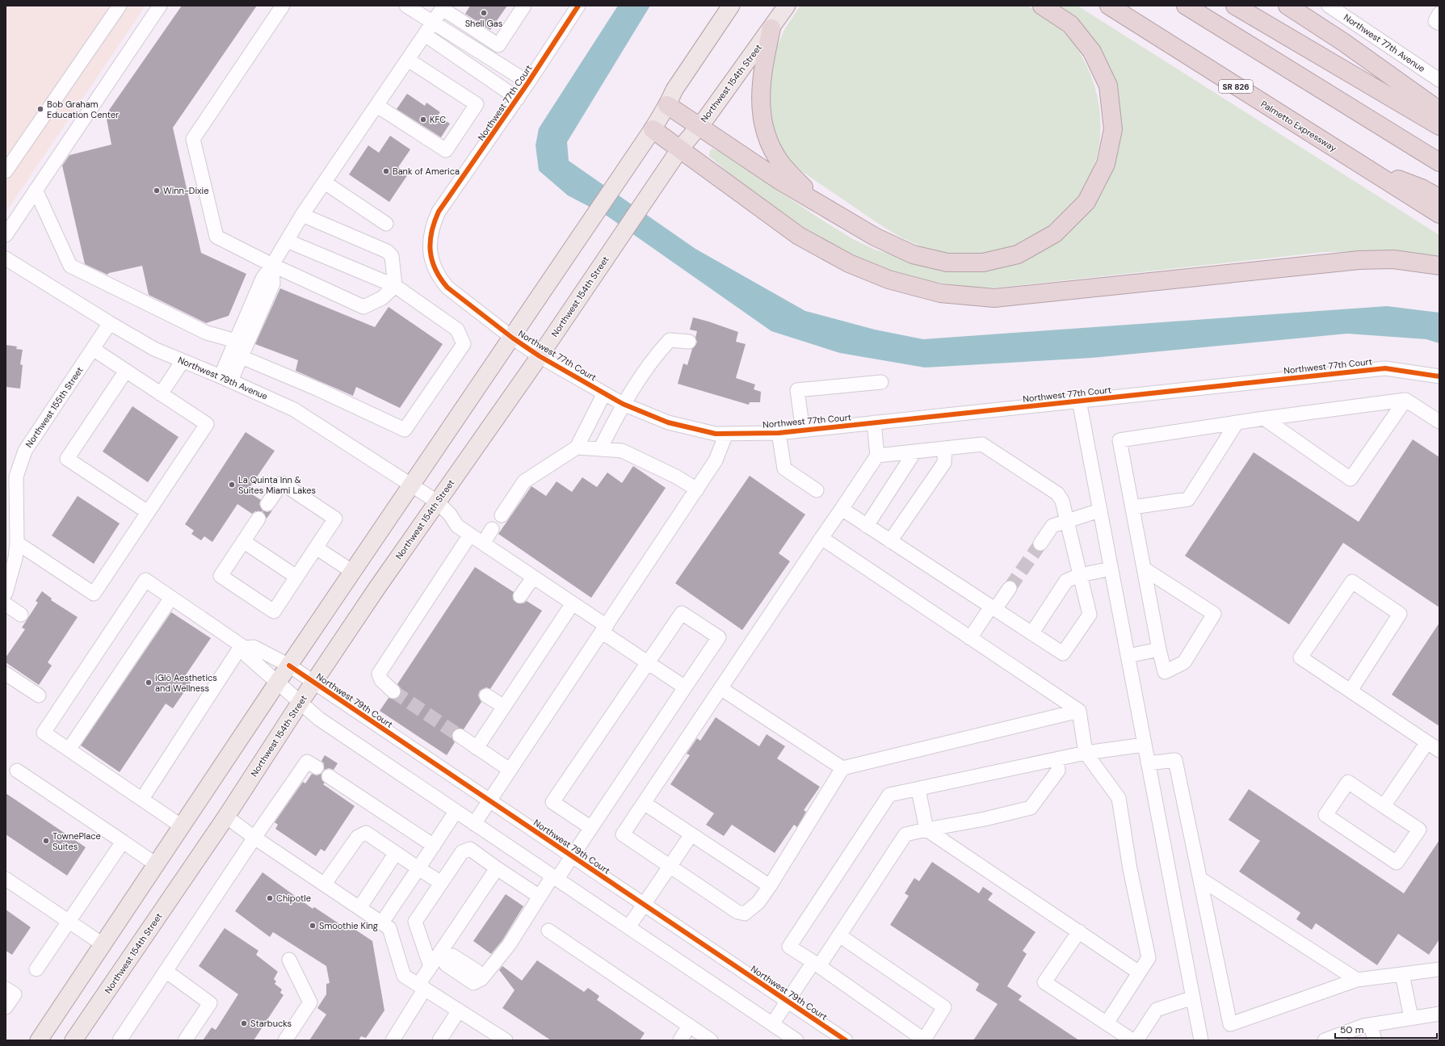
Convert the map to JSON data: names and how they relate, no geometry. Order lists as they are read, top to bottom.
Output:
{
  "streets": {
    "highway": ["SR 826", "Palmetto Expressway"],
    "main road": ["Northwest 154th Street"],
    "street": [
      "Northwest 77th Avenue",
      "Northwest 77th Court",
      "Northwest 79th Avenue",
      "Northwest 155th Street",
      "Northwest 79th Court"
    ]
  },
  "crossings": [
    ["Northwest 154th Street", "Northwest 77th Court"],
    ["Northwest 154th Street", "Northwest 79th Avenue"],
    ["Northwest 154th Street", "Northwest 79th Court"],
    ["Northwest 79th Avenue", "Northwest 155th Street"]
  ],
  "places": [
    "Shell Gas",
    "Bob Graham Education Center",
    "KFC",
    "Bank of America",
    "Winn-Dixie",
    "La Quinta Inn & Suites Miami Lakes",
    "iGlō Aesthetics and Wellness",
    "TownePlace Suites",
    "Chipotle",
    "Smoothie King",
    "Starbucks"
  ],
  "scale_bar": "50 m"
}
